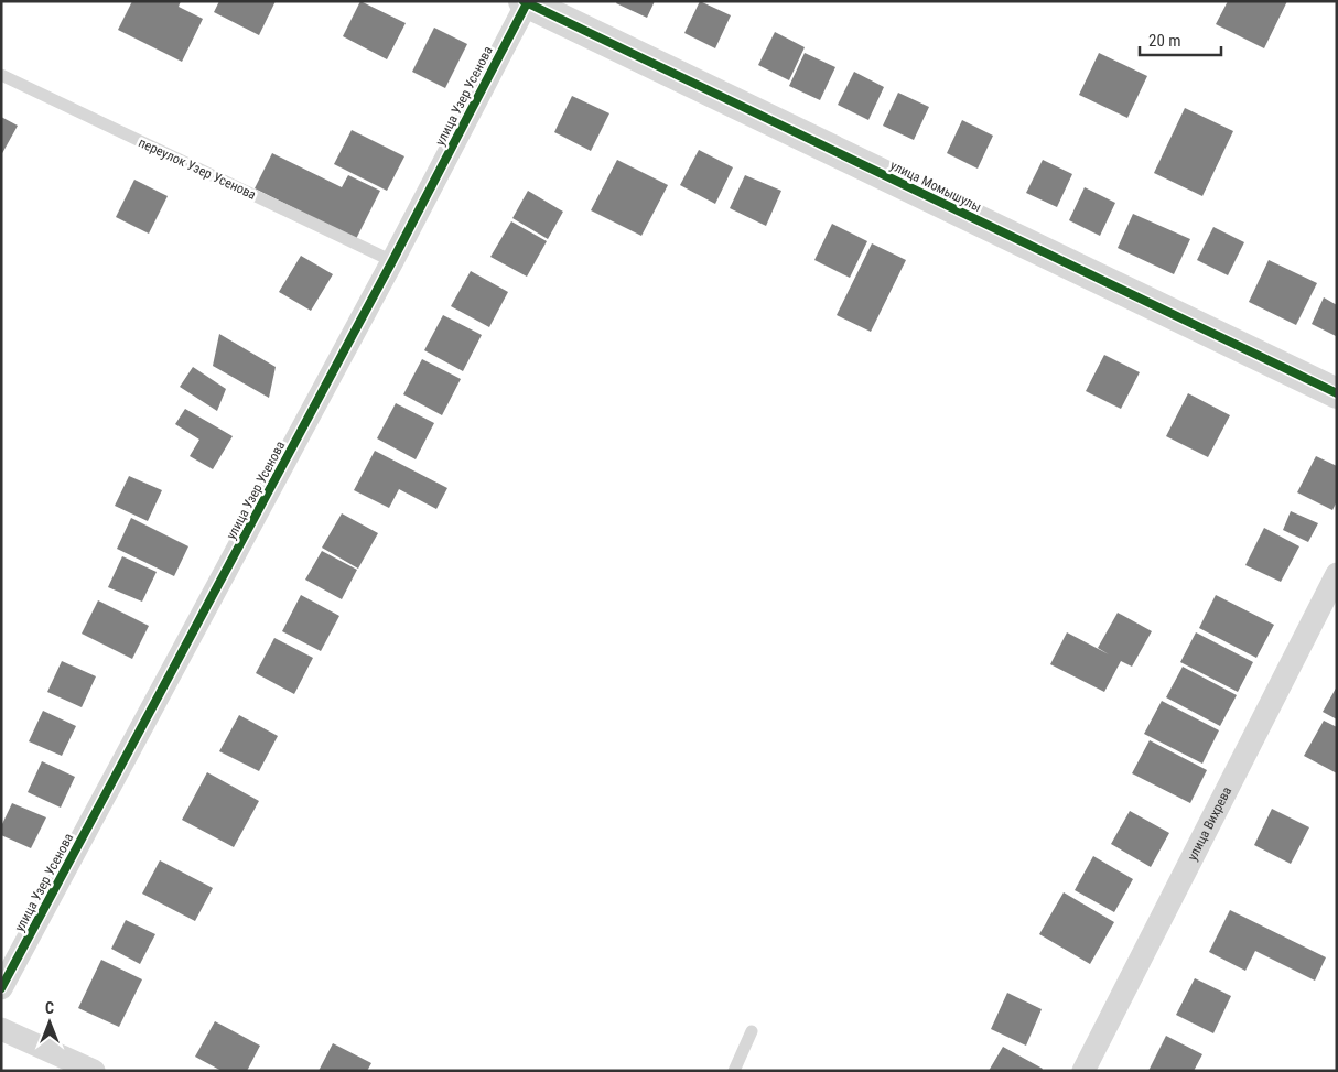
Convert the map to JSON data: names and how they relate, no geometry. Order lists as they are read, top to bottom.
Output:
{
  "streets": {
    "street": ["улица Узер Усенова", "улица Момышулы", "улица Вихрева"],
    "lane": ["переулок Узер Усенова"]
  },
  "crossings": [
    ["улица Узер Усенова", "переулок Узер Усенова"],
    ["улица Узер Усенова", "улица Момышулы"]
  ],
  "scale_bar": "20 m",
  "north": "top"
}
